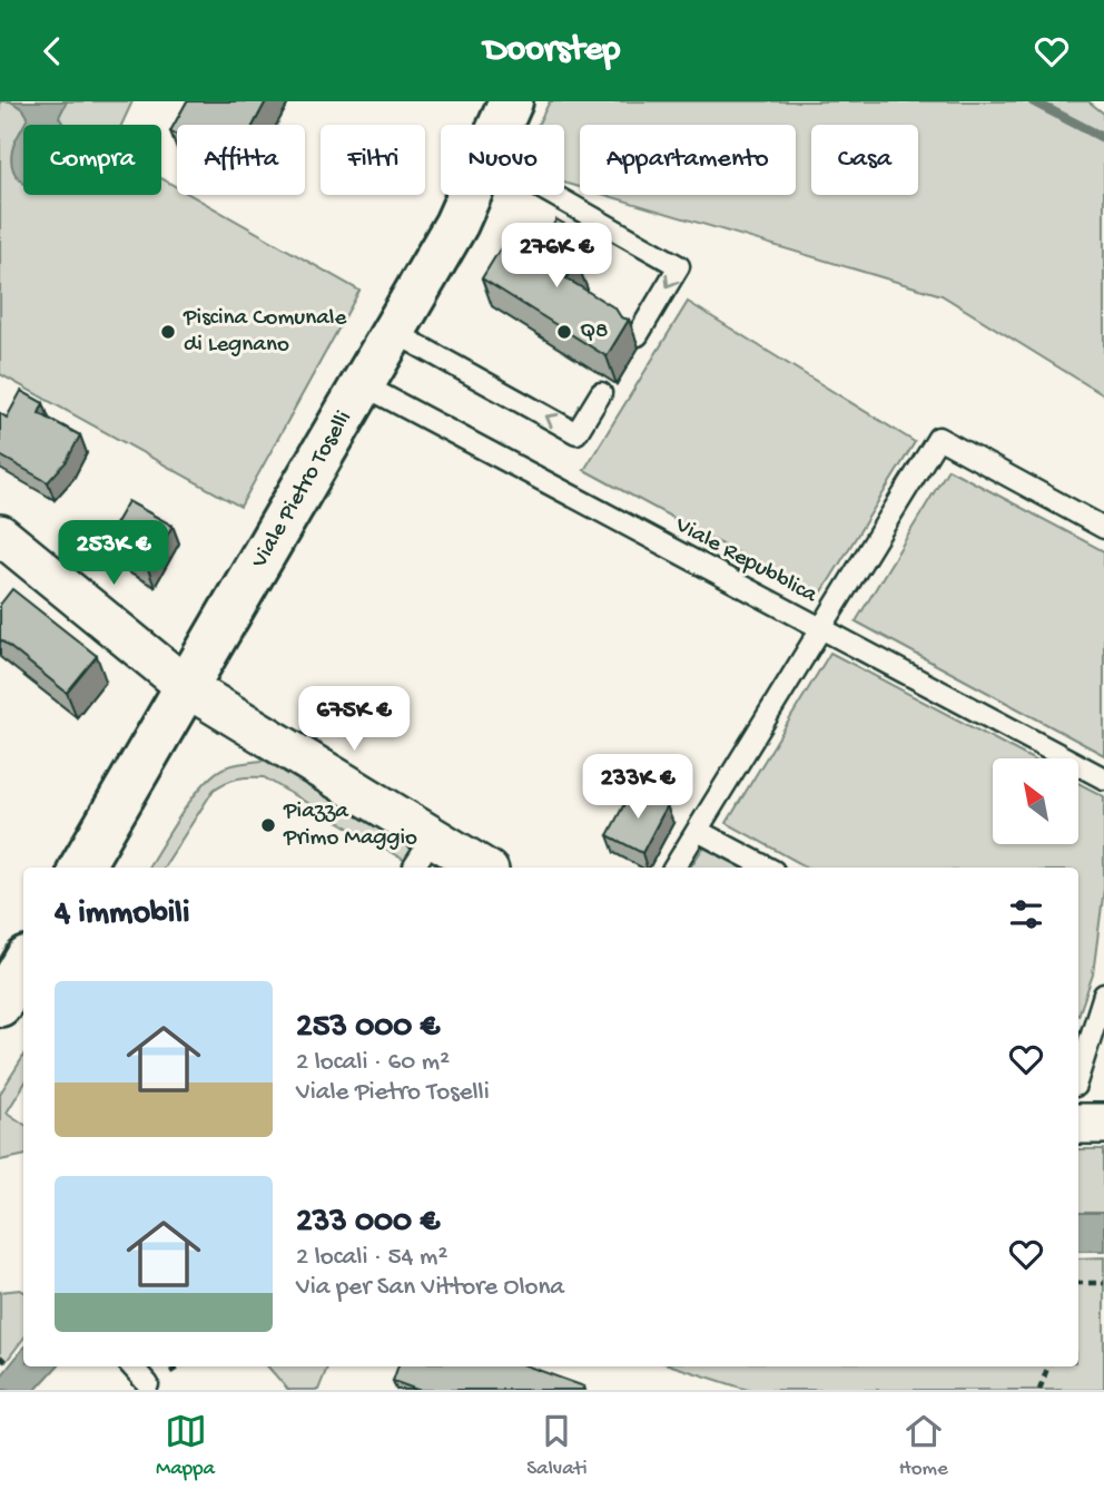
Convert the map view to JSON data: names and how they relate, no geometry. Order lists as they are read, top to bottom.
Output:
{
  "streets": {
    "main road": ["Viale Pietro Toselli"],
    "lane": ["Viale Repubblica"]
  },
  "crossings": [
    ["Viale Pietro Toselli", "Viale Repubblica"]
  ],
  "places": ["Piscina Comunale di Legnano", "Q8", "Piazza Primo Maggio"],
  "north": "top left",
  "page": {
    "header": "Doorstep",
    "chip": [
      "Compra",
      "Affitta",
      "Filtri",
      "Nuovo",
      "Appartamento",
      "Casa"
    ],
    "price": [
      "276K €",
      "253K €",
      "675K €",
      "233K €"
    ],
    "heading": "4 immobili",
    "list": [
      {
        "name": "253 000 €",
        "note": "2 locali · 60 m² · Viale Pietro Toselli"
      },
      {
        "name": "233 000 €",
        "note": "2 locali · 54 m² · Via per San Vittore Olona"
      }
    ],
    "tabs": ["Mappa", "Salvati", "Home"]
  }
}
